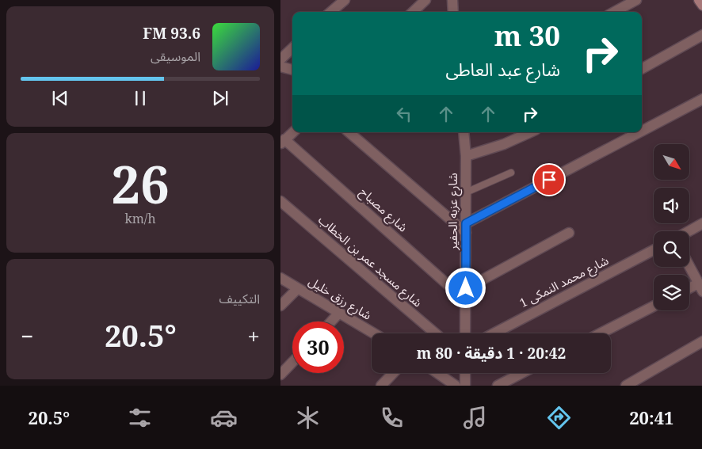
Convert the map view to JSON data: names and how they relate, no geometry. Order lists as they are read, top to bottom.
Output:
{
  "streets": {
    "street": [
      "شارع مصباح",
      "شارع عزبه الحفير",
      "شارع مسجد عمر بن الخطاب",
      "شارع محمد النمكى 1",
      "شارع رزق خليل"
    ]
  },
  "crossings": [
    ["شارع مصباح", "شارع عزبه الحفير"]
  ],
  "north": "bottom right",
  "page": {
    "turn": ["30 m", "شارع عبد العاطى"],
    "song": ["93.6 FM", "الموسيقى"],
    "tile": [
      ["26", "km/h"],
      "التكييف"
    ],
    "heat": ["−", "20.5°", "+"],
    "limit": "30",
    "trip": "20:42 · 1 دقيقة · 80 m",
    "tabs": ["20:41", "20.5°"]
  }
}
